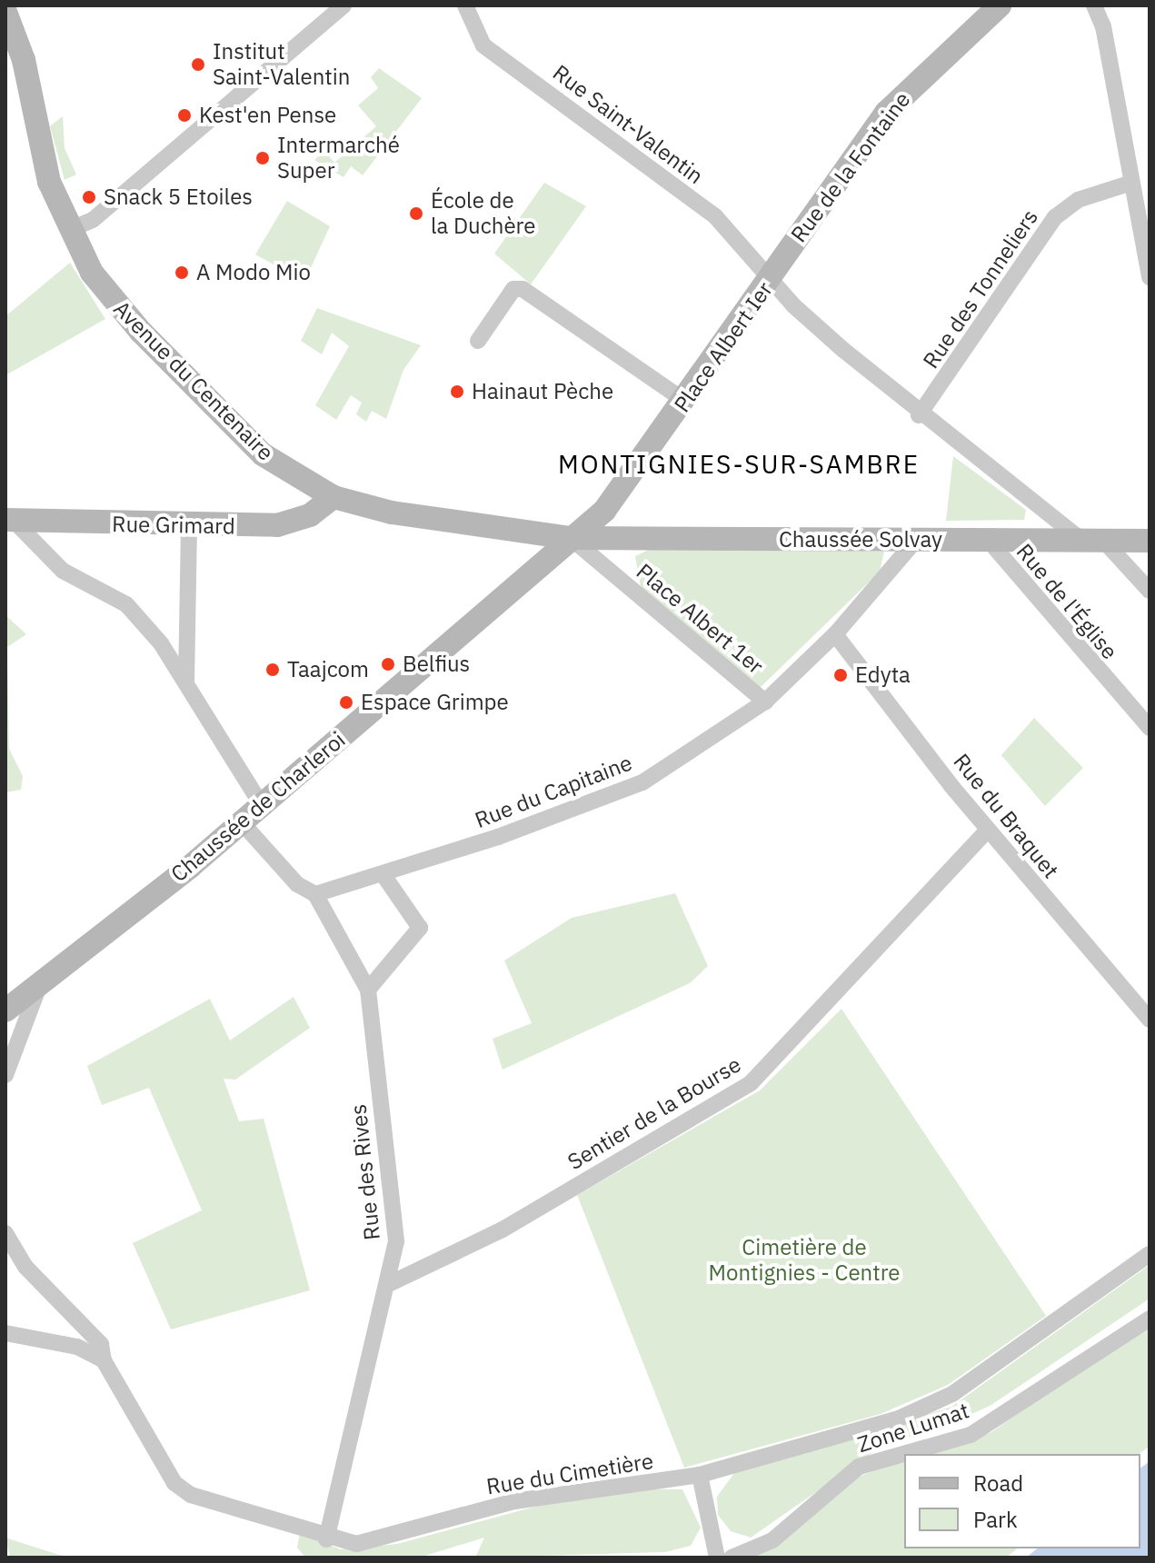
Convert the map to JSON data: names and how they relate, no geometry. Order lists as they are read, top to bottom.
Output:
{
  "streets": {
    "main road": [
      "Rue de la Fontaine",
      "Place Albert Ier",
      "Avenue du Centenaire",
      "Rue Grimard",
      "Chaussée Solvay",
      "Chaussée de Charleroi"
    ],
    "street": [
      "Rue Saint-Valentin",
      "Rue des Tonneliers",
      "Rue de l'Église",
      "Place Albert 1er",
      "Rue du Capitaine",
      "Rue du Braquet",
      "Sentier de la Bourse",
      "Rue des Rives",
      "Zone Lumat",
      "Rue du Cimetière"
    ]
  },
  "crossings": [
    ["Rue Saint-Valentin", "Rue de la Fontaine"],
    ["Rue Saint-Valentin", "Place Albert Ier"],
    ["Rue de la Fontaine", "Place Albert Ier"],
    ["Rue des Tonneliers", "Place Albert Ier"],
    ["Place Albert Ier", "Avenue du Centenaire"],
    ["Place Albert Ier", "Chaussée Solvay"],
    ["Place Albert Ier", "Place Albert 1er"],
    ["Place Albert Ier", "Chaussée de Charleroi"],
    ["Avenue du Centenaire", "Rue Grimard"],
    ["Avenue du Centenaire", "Chaussée Solvay"],
    ["Avenue du Centenaire", "Place Albert 1er"],
    ["Avenue du Centenaire", "Chaussée de Charleroi"],
    ["Chaussée Solvay", "Rue de l'Église"],
    ["Chaussée Solvay", "Place Albert 1er"],
    ["Chaussée Solvay", "Chaussée de Charleroi"],
    ["Place Albert 1er", "Rue du Capitaine"],
    ["Place Albert 1er", "Chaussée de Charleroi"],
    ["Place Albert 1er", "Rue du Braquet"],
    ["Rue du Capitaine", "Rue des Rives"],
    ["Rue du Braquet", "Sentier de la Bourse"],
    ["Sentier de la Bourse", "Rue des Rives"],
    ["Rue des Rives", "Rue du Cimetière"]
  ],
  "districts": ["MONTIGNIES-SUR-SAMBRE"],
  "parks": ["Cimetière de Montignies - Centre"],
  "places": [
    "Institut Saint-Valentin",
    "Kest'en Pense",
    "Intermarché Super",
    "Snack 5 Etoiles",
    "École de la Duchère",
    "A Modo Mio",
    "Hainaut Pèche",
    "Belfius",
    "Taajcom",
    "Edyta",
    "Espace Grimpe"
  ],
  "legend": ["Road", "Park"]
}
